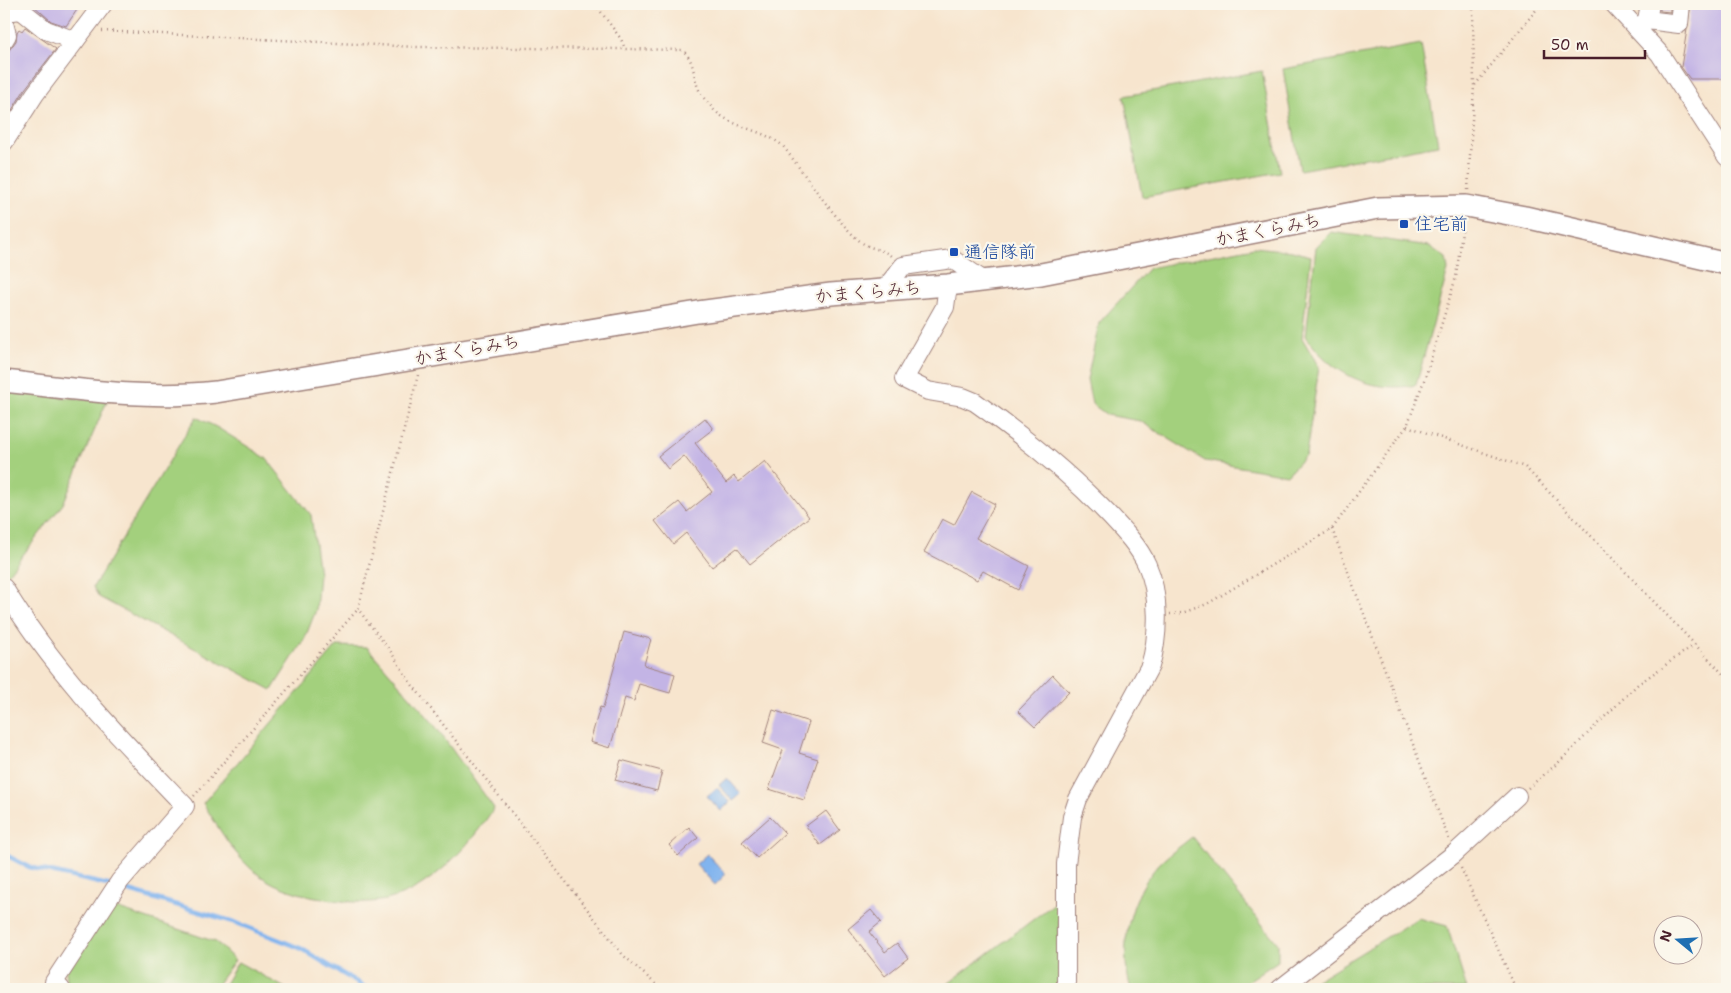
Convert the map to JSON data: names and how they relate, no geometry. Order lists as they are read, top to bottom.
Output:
{
  "streets": {
    "main road": ["かまくらみち"]
  },
  "places": {
    "transit": ["住宅前", "通信隊前"]
  },
  "scale_bar": "50 m",
  "north": "left"
}
